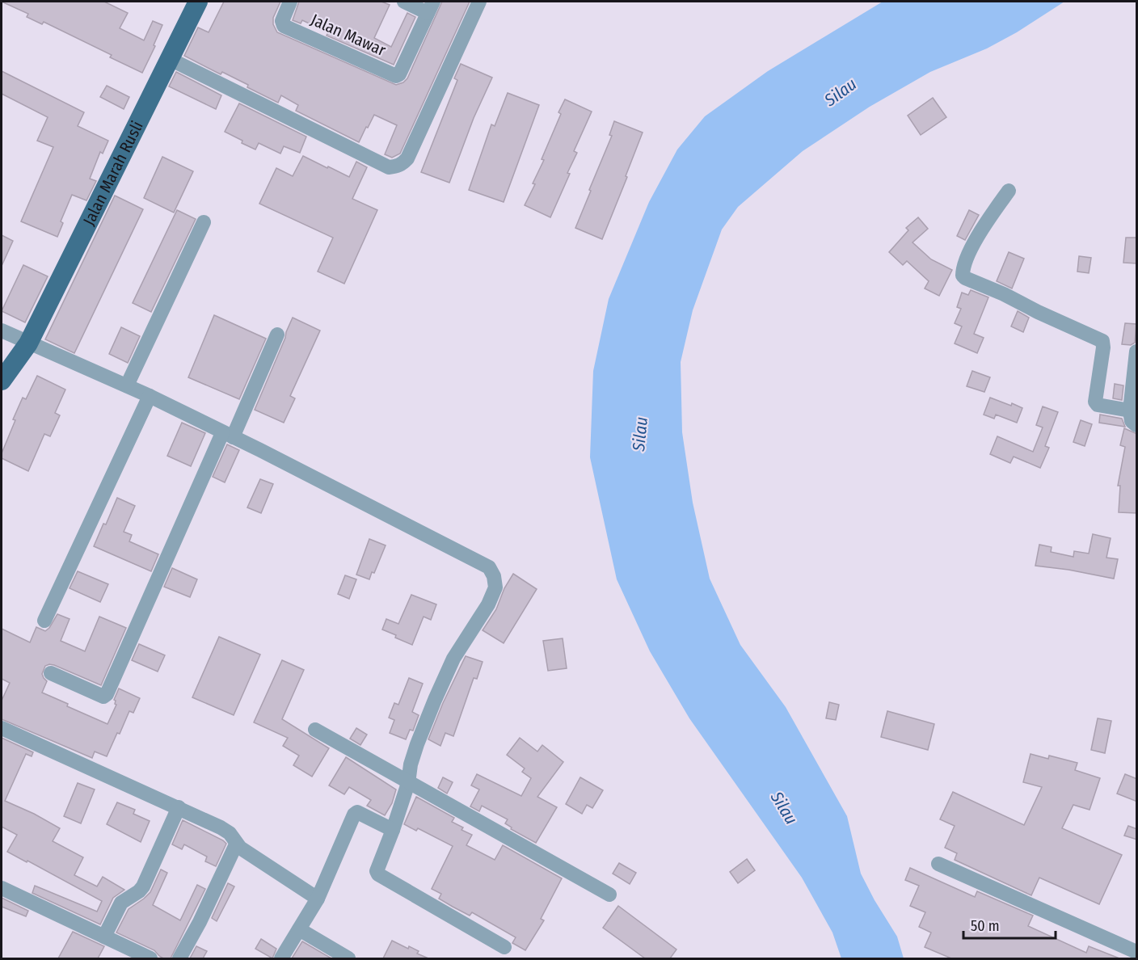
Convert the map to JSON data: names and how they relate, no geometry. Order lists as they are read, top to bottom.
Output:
{
  "streets": {
    "main road": ["Jalan Marah Rusli"],
    "street": ["Jalan Mawar"]
  },
  "water": ["Silau"],
  "scale_bar": "50 m"
}
